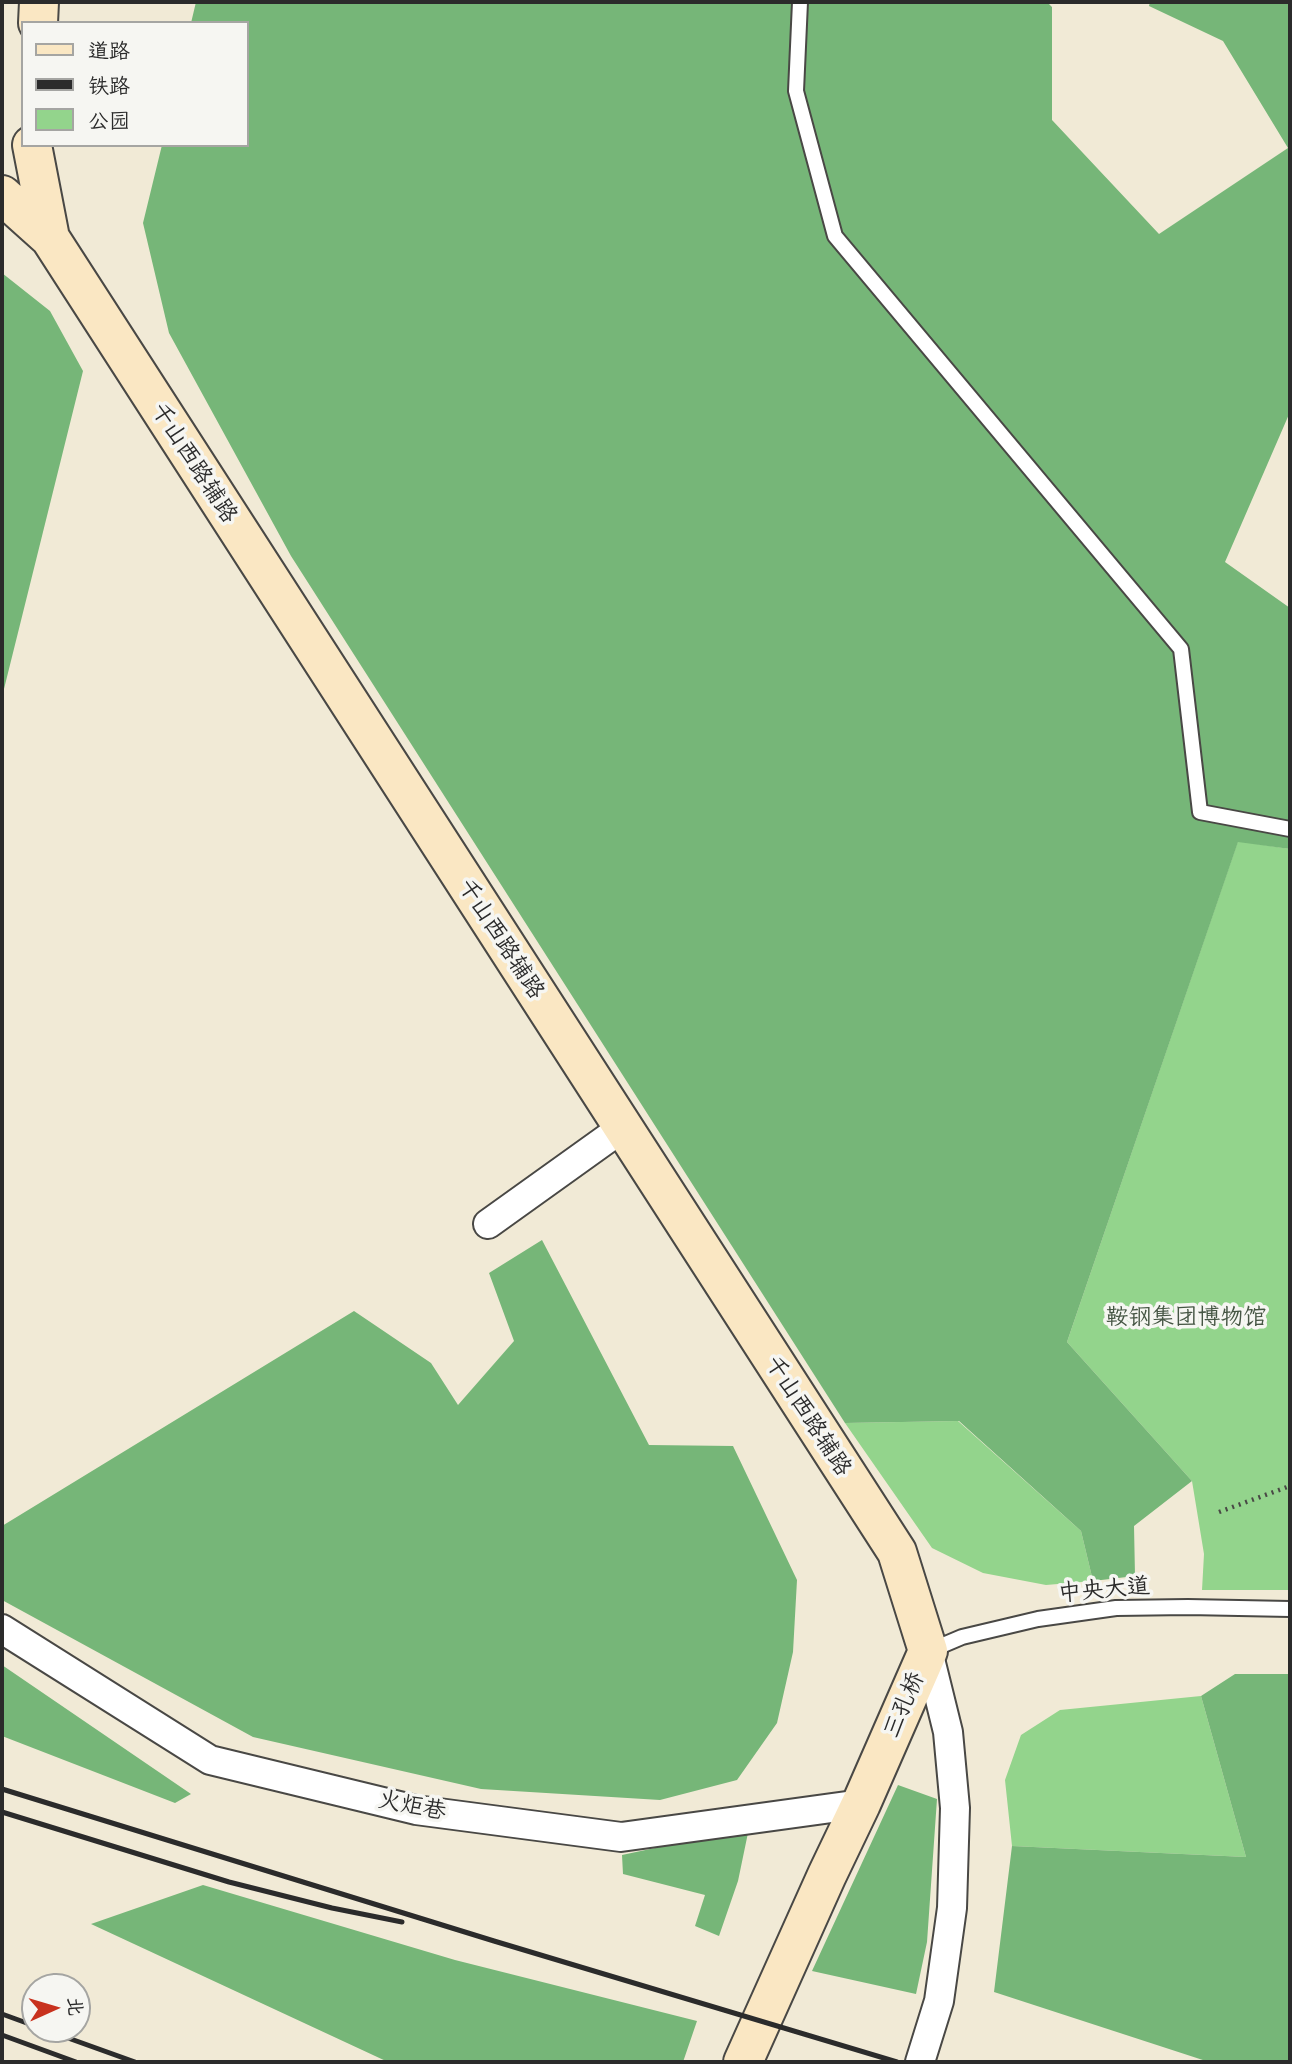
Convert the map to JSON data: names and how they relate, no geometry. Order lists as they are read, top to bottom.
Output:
{
  "streets": {
    "main road": ["千山西路辅路", "三孔桥"],
    "street": ["火炬巷"],
    "lane": ["中央大道"]
  },
  "crossings": [
    ["千山西路辅路", "中央大道"],
    ["千山西路辅路", "三孔桥"],
    ["中央大道", "三孔桥"],
    ["三孔桥", "火炬巷"]
  ],
  "parks": ["鞍钢集团博物馆"],
  "legend": ["道路", "铁路", "公园"],
  "north": "right"
}
